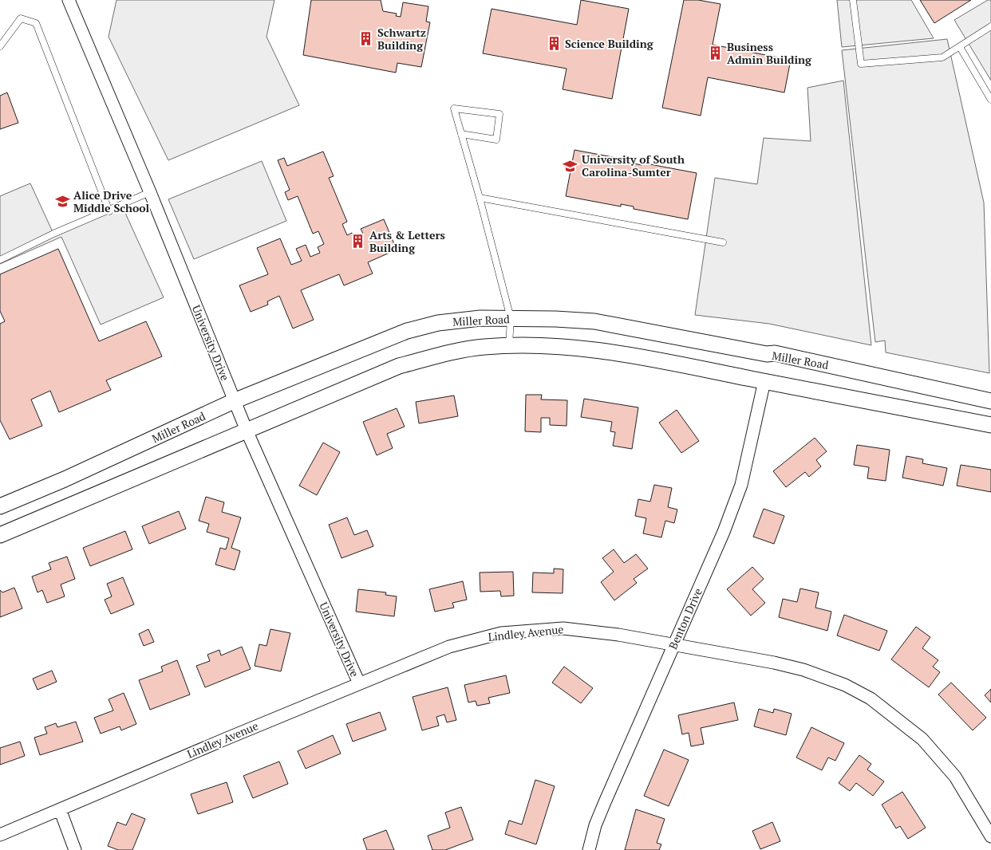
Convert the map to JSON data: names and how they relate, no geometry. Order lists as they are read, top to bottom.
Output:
{
  "streets": {
    "street": [
      "Miller Road",
      "University Drive",
      "Benton Drive",
      "Lindley Avenue"
    ]
  },
  "crossings": [
    ["Miller Road", "University Drive"],
    ["University Drive", "Lindley Avenue"],
    ["Benton Drive", "Lindley Avenue"]
  ],
  "places": {
    "building": [
      "Schwartz Building",
      "Science Building",
      "Business Admin Building",
      "Arts & Letters Building"
    ],
    "school or university": ["University of South Carolina-Sumter", "Alice Drive Middle School"]
  }
}
